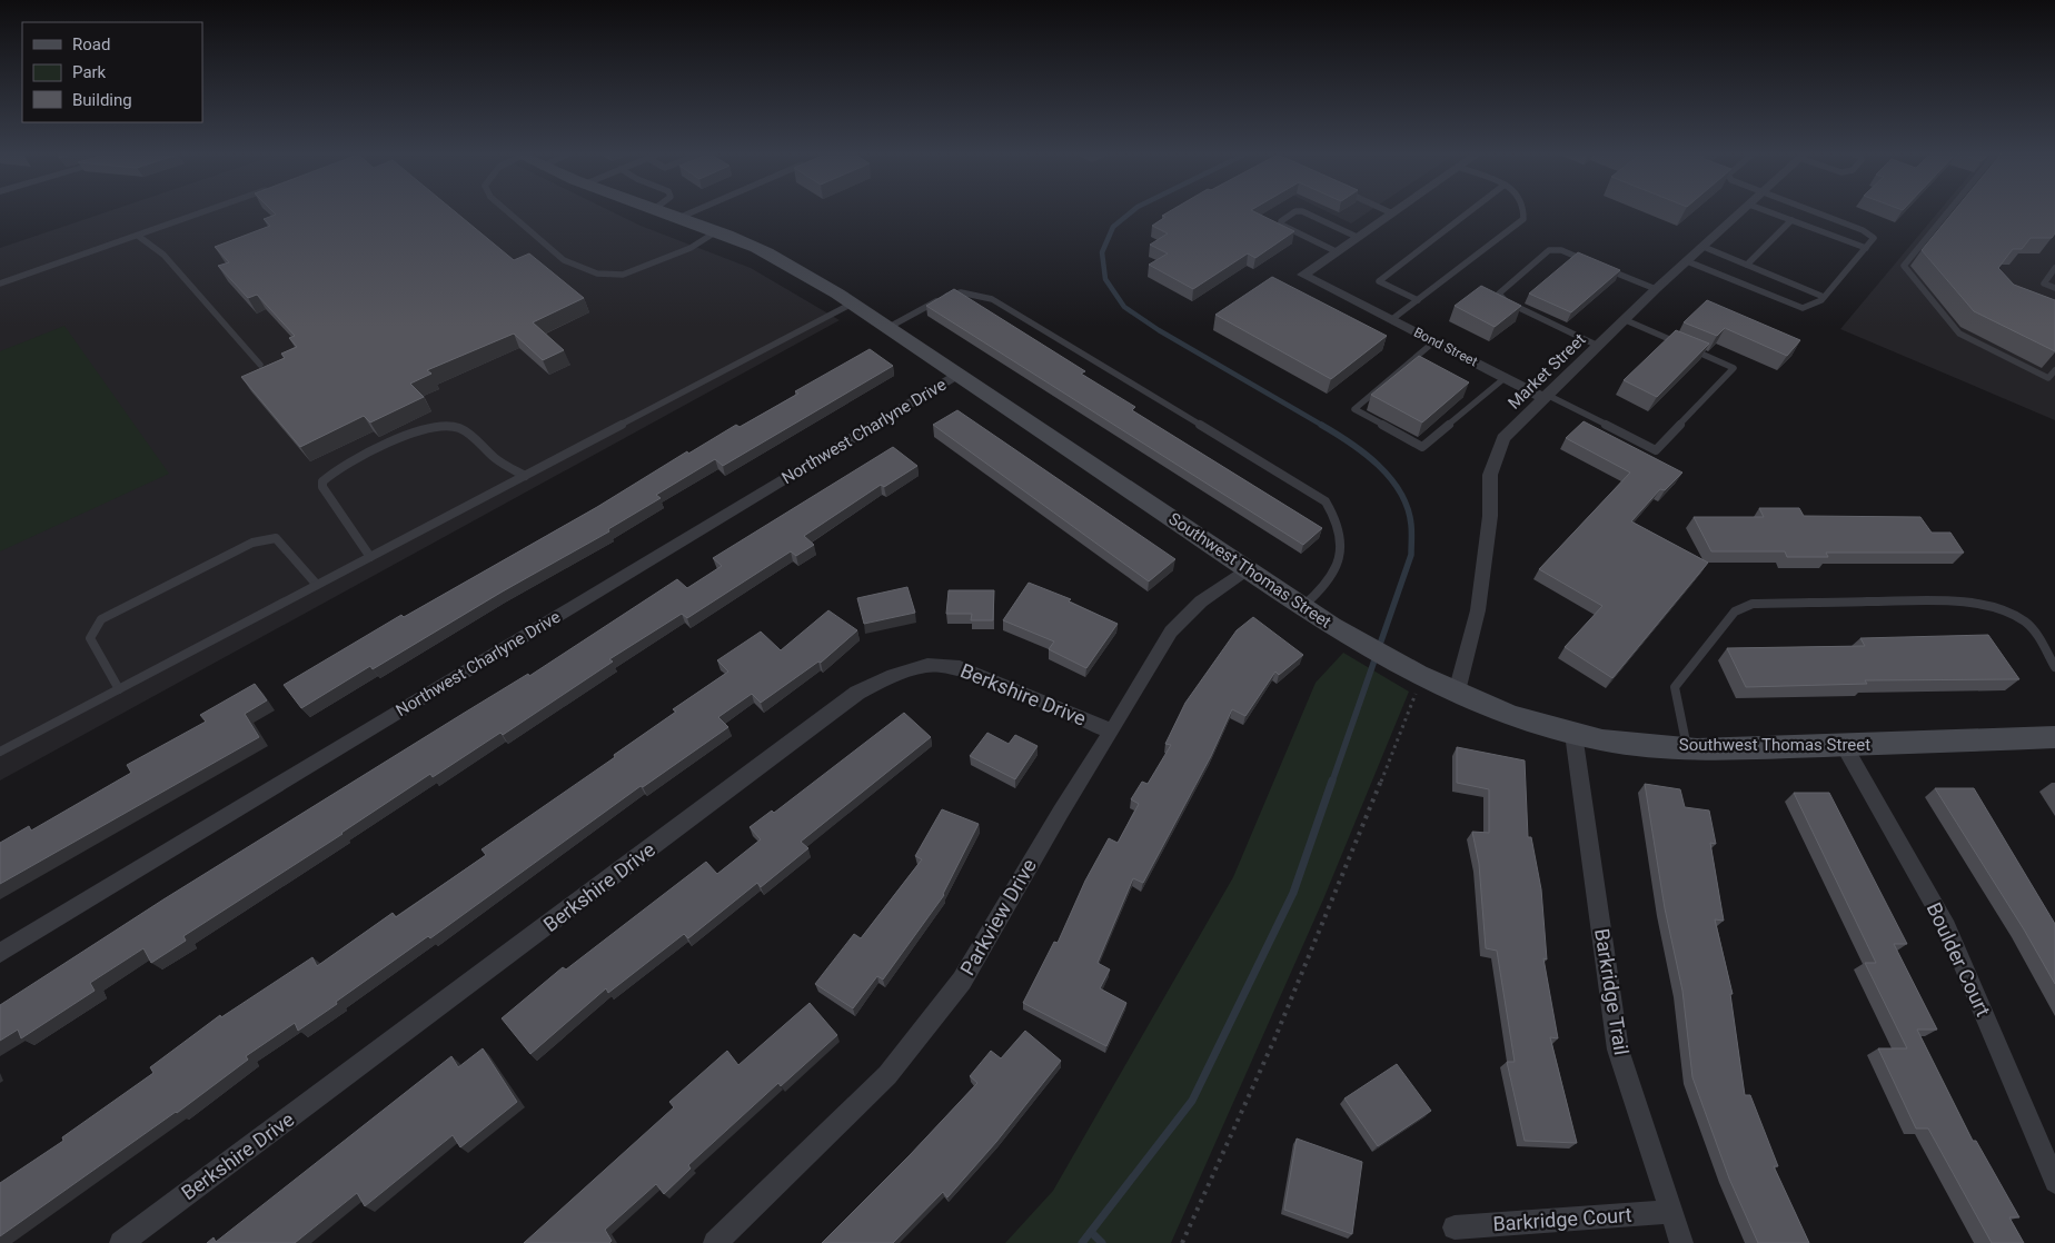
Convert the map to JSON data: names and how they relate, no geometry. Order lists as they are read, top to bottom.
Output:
{
  "streets": {
    "street": [
      "Bond Street",
      "Market Street",
      "Northwest Charlyne Drive",
      "Southwest Thomas Street",
      "Berkshire Drive",
      "Parkview Drive",
      "Boulder Court",
      "Barkridge Trail",
      "Barkridge Court"
    ]
  },
  "crossings": [
    ["Bond Street", "Market Street"],
    ["Market Street", "Southwest Thomas Street"],
    ["Northwest Charlyne Drive", "Southwest Thomas Street"],
    ["Southwest Thomas Street", "Parkview Drive"],
    ["Southwest Thomas Street", "Boulder Court"],
    ["Southwest Thomas Street", "Barkridge Trail"],
    ["Berkshire Drive", "Parkview Drive"],
    ["Barkridge Trail", "Barkridge Court"]
  ],
  "legend": ["Road", "Park", "Building"]
}
